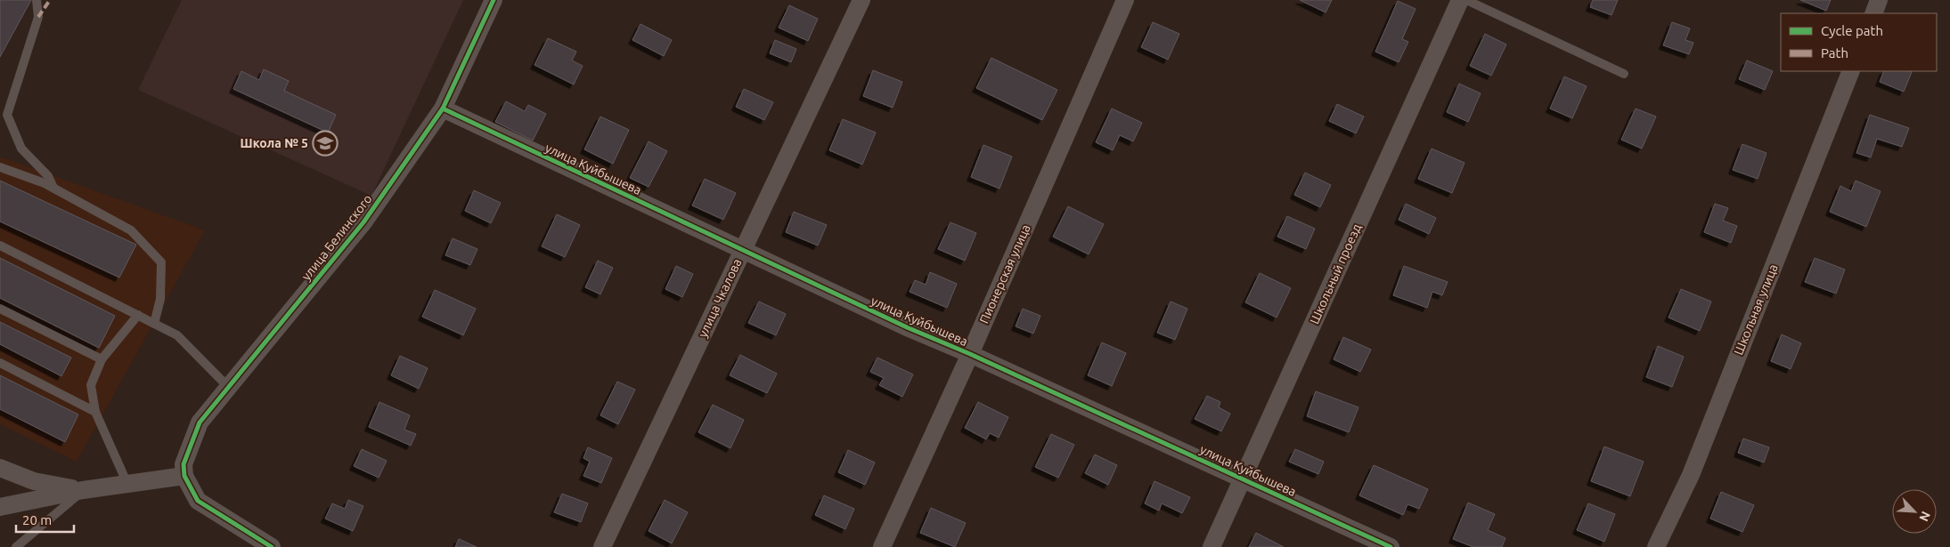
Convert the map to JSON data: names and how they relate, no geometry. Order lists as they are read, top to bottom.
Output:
{
  "streets": {
    "street": [
      "улица Куйбышева",
      "улица Белинского",
      "Пионерская улица",
      "Школьный проезд",
      "улица Чкалова",
      "Школьная улица"
    ]
  },
  "crossings": [
    ["улица Куйбышева", "улица Белинского"],
    ["улица Куйбышева", "Пионерская улица"],
    ["улица Куйбышева", "Школьный проезд"],
    ["улица Куйбышева", "улица Чкалова"]
  ],
  "places": {
    "school or university": ["Школа № 5"]
  },
  "legend": ["Cycle path", "Path"],
  "scale_bar": "20 m",
  "north": "bottom right"
}
